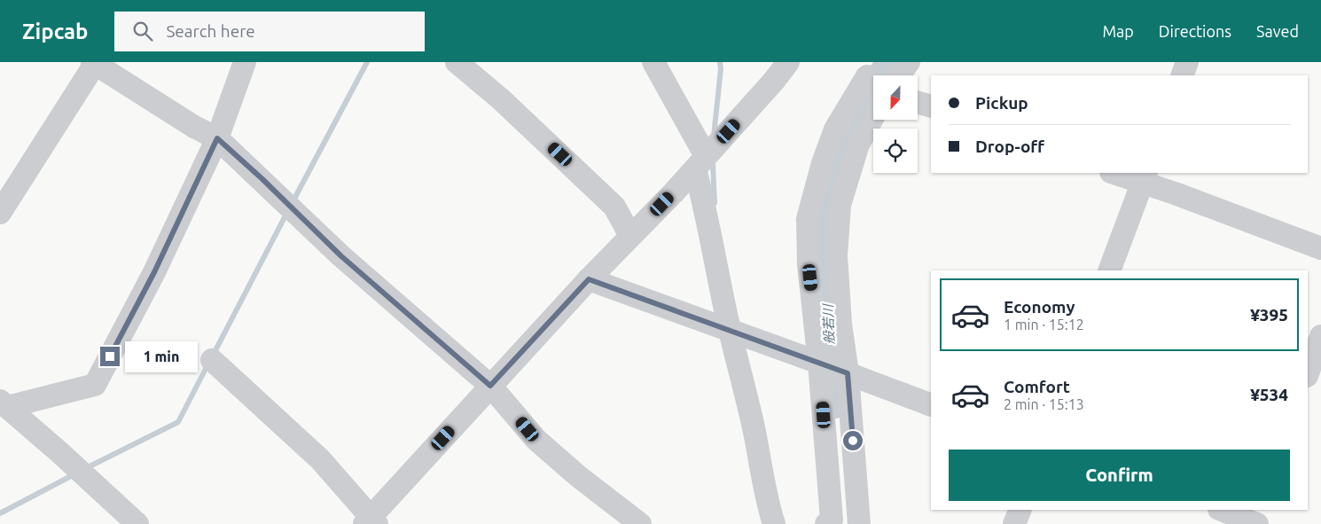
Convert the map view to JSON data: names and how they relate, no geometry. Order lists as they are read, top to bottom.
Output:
{
  "water": ["般若川"],
  "north": "bottom",
  "page": {
    "header": "Zipcab",
    "search": "Search here",
    "nav": ["Map", "Directions", "Saved"],
    "banner": ["Pickup", "Drop-off"],
    "list": [
      {
        "name": "Economy",
        "note": "1 min · 15:12",
        "value": "¥395"
      },
      {
        "name": "Comfort",
        "note": "2 min · 15:13",
        "value": "¥534"
      }
    ],
    "bubble": "1 min",
    "buttons": "Confirm"
  }
}
